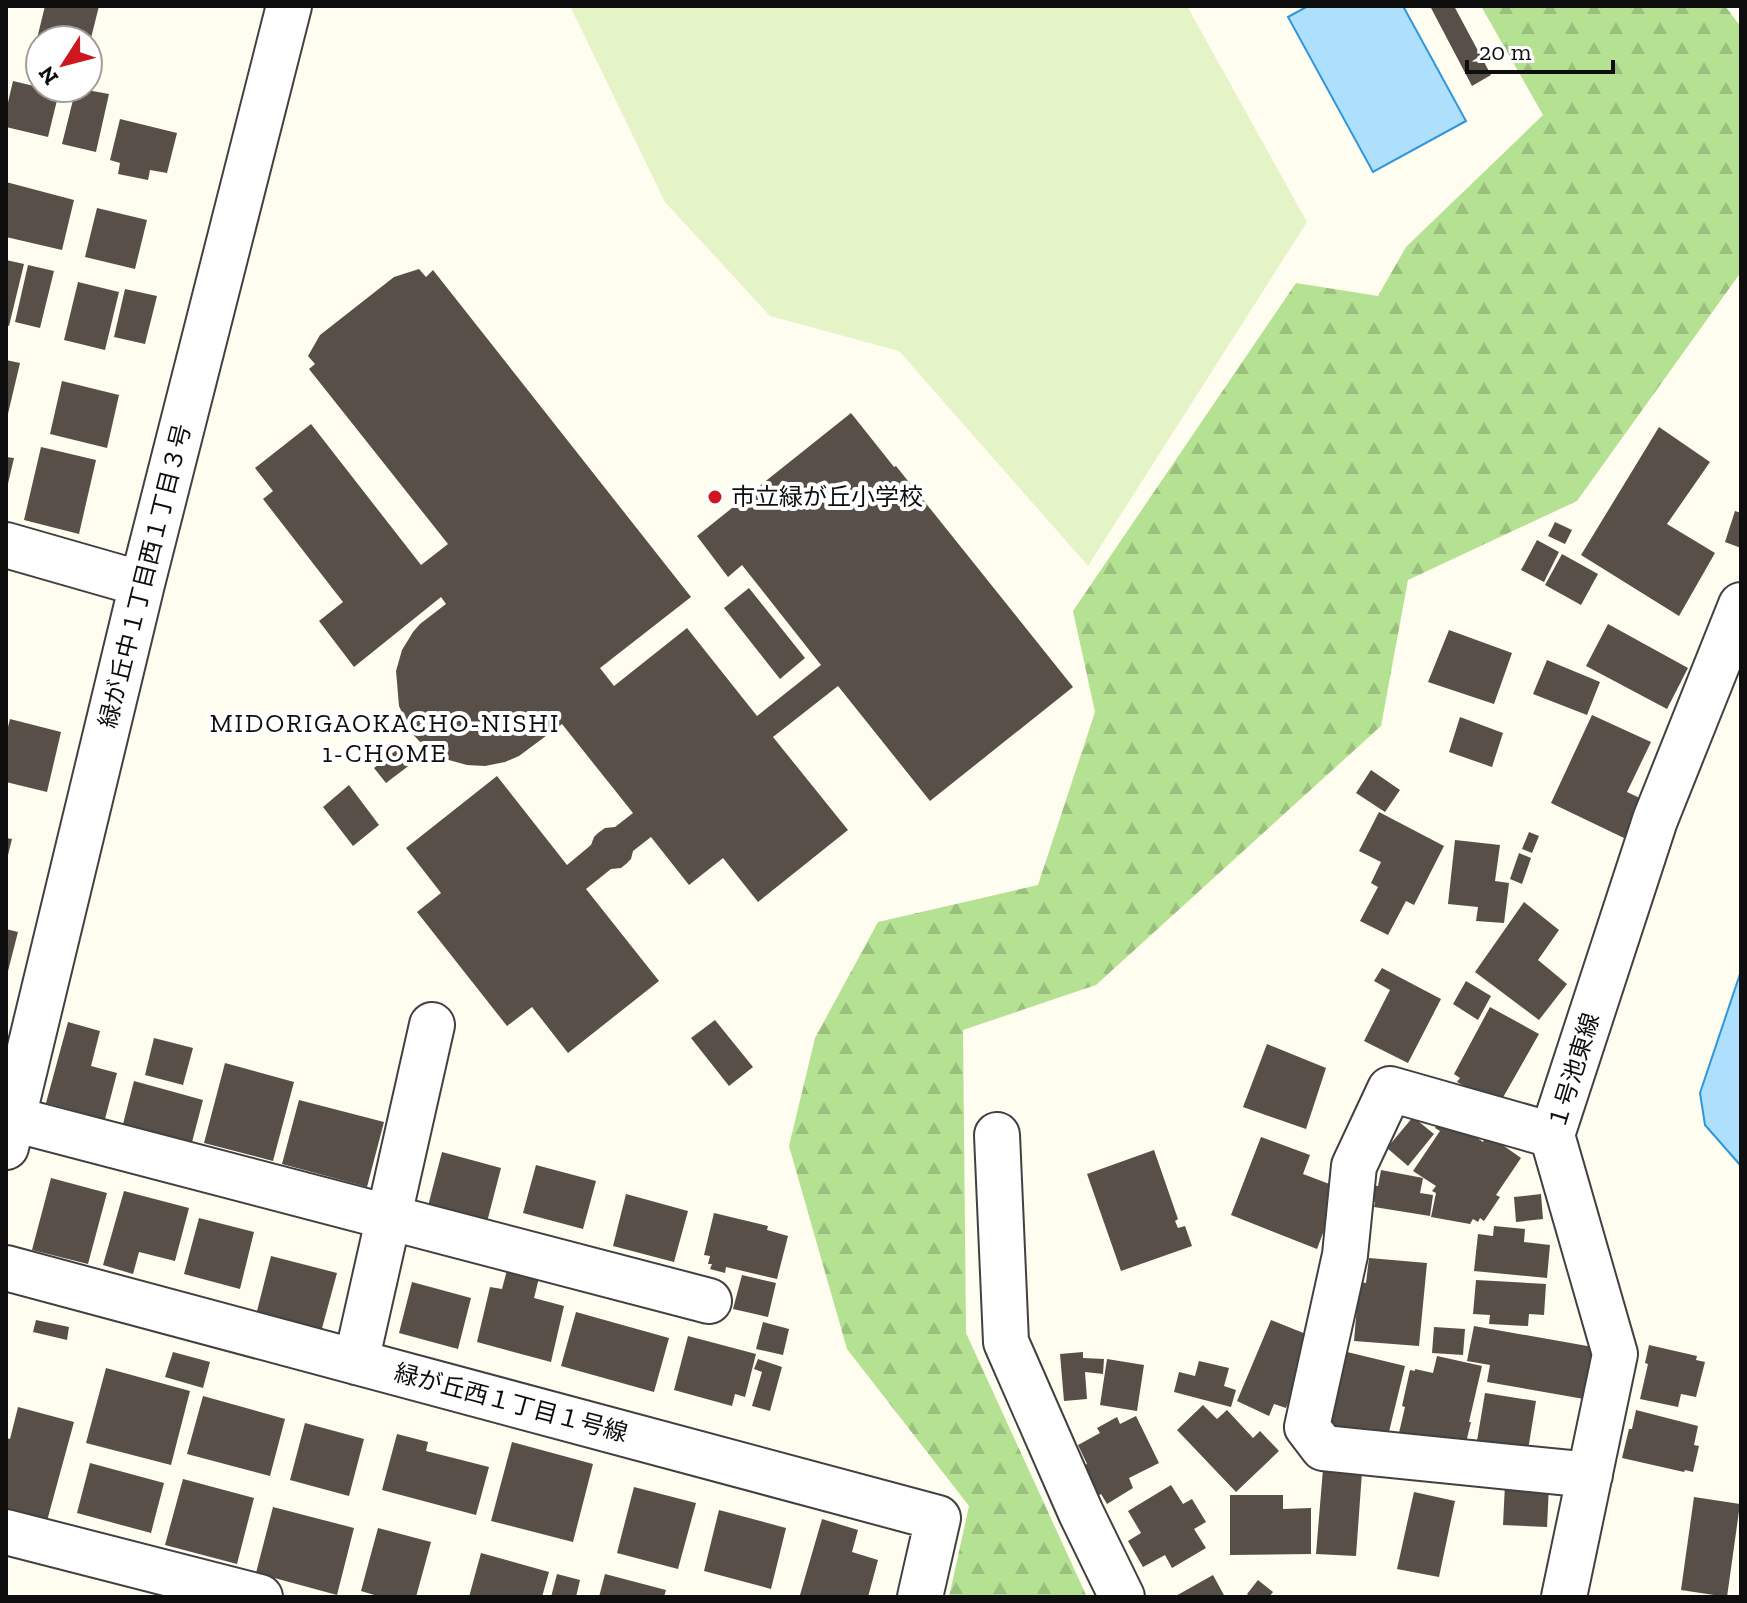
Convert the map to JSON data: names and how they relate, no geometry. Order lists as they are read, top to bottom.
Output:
{
  "streets": {
    "street": ["緑が丘中１丁目西１丁目３号", "１号池東線", "緑が丘西１丁目１号線"]
  },
  "districts": ["MIDORIGAOKACHO-NISHI 1-CHOME"],
  "places": ["市立緑が丘小学校"],
  "scale_bar": "20 m",
  "north": "bottom left"
}
